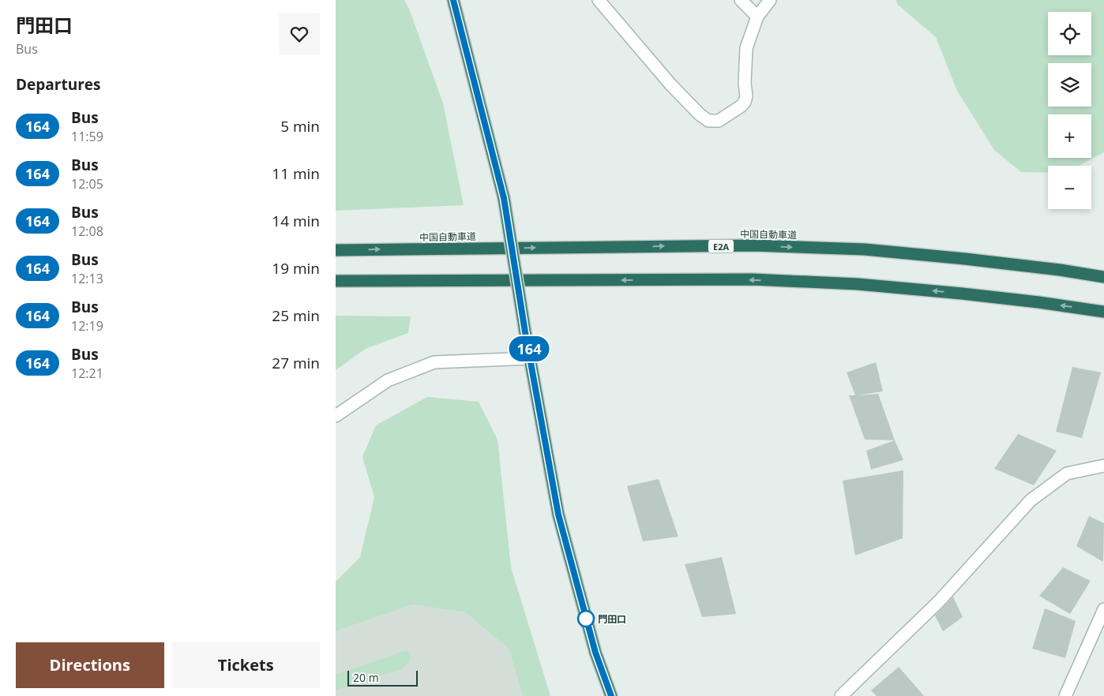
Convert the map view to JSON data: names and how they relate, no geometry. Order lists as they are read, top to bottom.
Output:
{
  "streets": {
    "highway": ["中国自動車道", "E2A"]
  },
  "places": ["門田口"],
  "lines": ["bus line 164"],
  "scale_bar": "20 m",
  "page": {
    "heading": [
      ["門田口", "Bus"],
      "Departures"
    ],
    "on_map": "164",
    "map_buttons": ["+", "−"],
    "list": [
      {
        "mark": "164",
        "name": "Bus",
        "note": "11:59",
        "value": "5 min"
      },
      {
        "mark": "164",
        "name": "Bus",
        "note": "12:05",
        "value": "11 min"
      },
      {
        "mark": "164",
        "name": "Bus",
        "note": "12:08",
        "value": "14 min"
      },
      {
        "mark": "164",
        "name": "Bus",
        "note": "12:13",
        "value": "19 min"
      },
      {
        "mark": "164",
        "name": "Bus",
        "note": "12:19",
        "value": "25 min"
      },
      {
        "mark": "164",
        "name": "Bus",
        "note": "12:21",
        "value": "27 min"
      }
    ],
    "buttons": ["Directions", "Tickets"],
    "scale": "20 m"
  }
}
